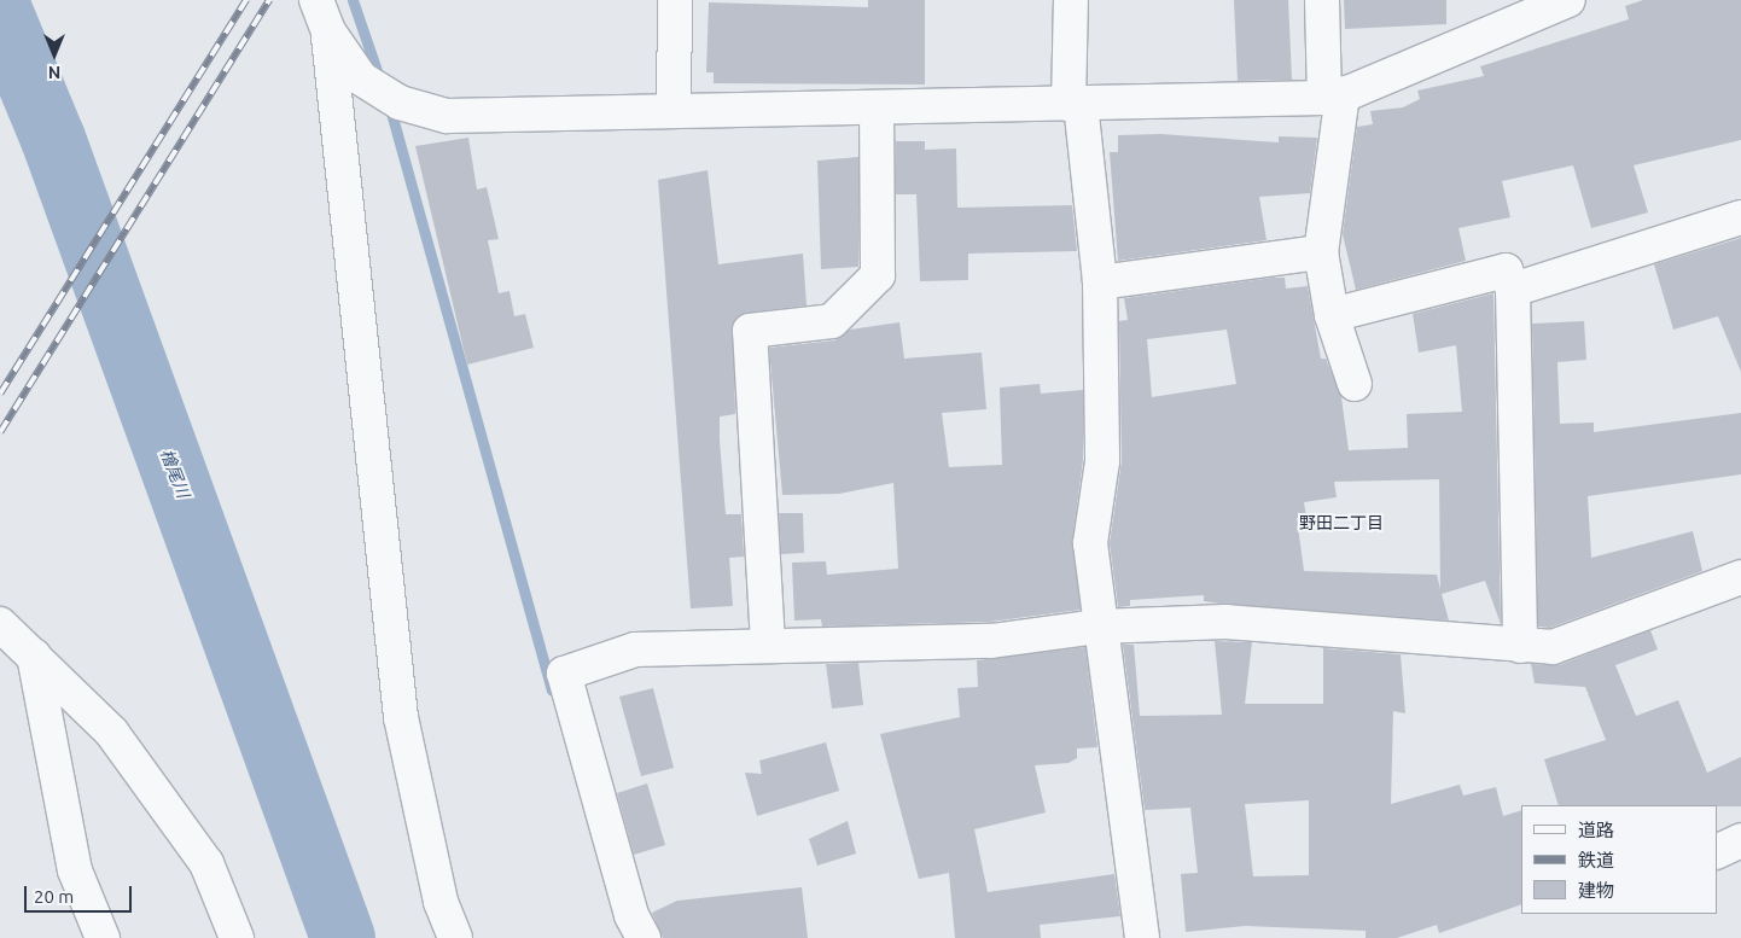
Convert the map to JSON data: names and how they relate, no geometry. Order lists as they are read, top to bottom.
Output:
{
  "districts": ["野田二丁目"],
  "water": ["檜尾川"],
  "legend": ["道路", "鉄道", "建物"],
  "scale_bar": "20 m",
  "north": "bottom"
}
